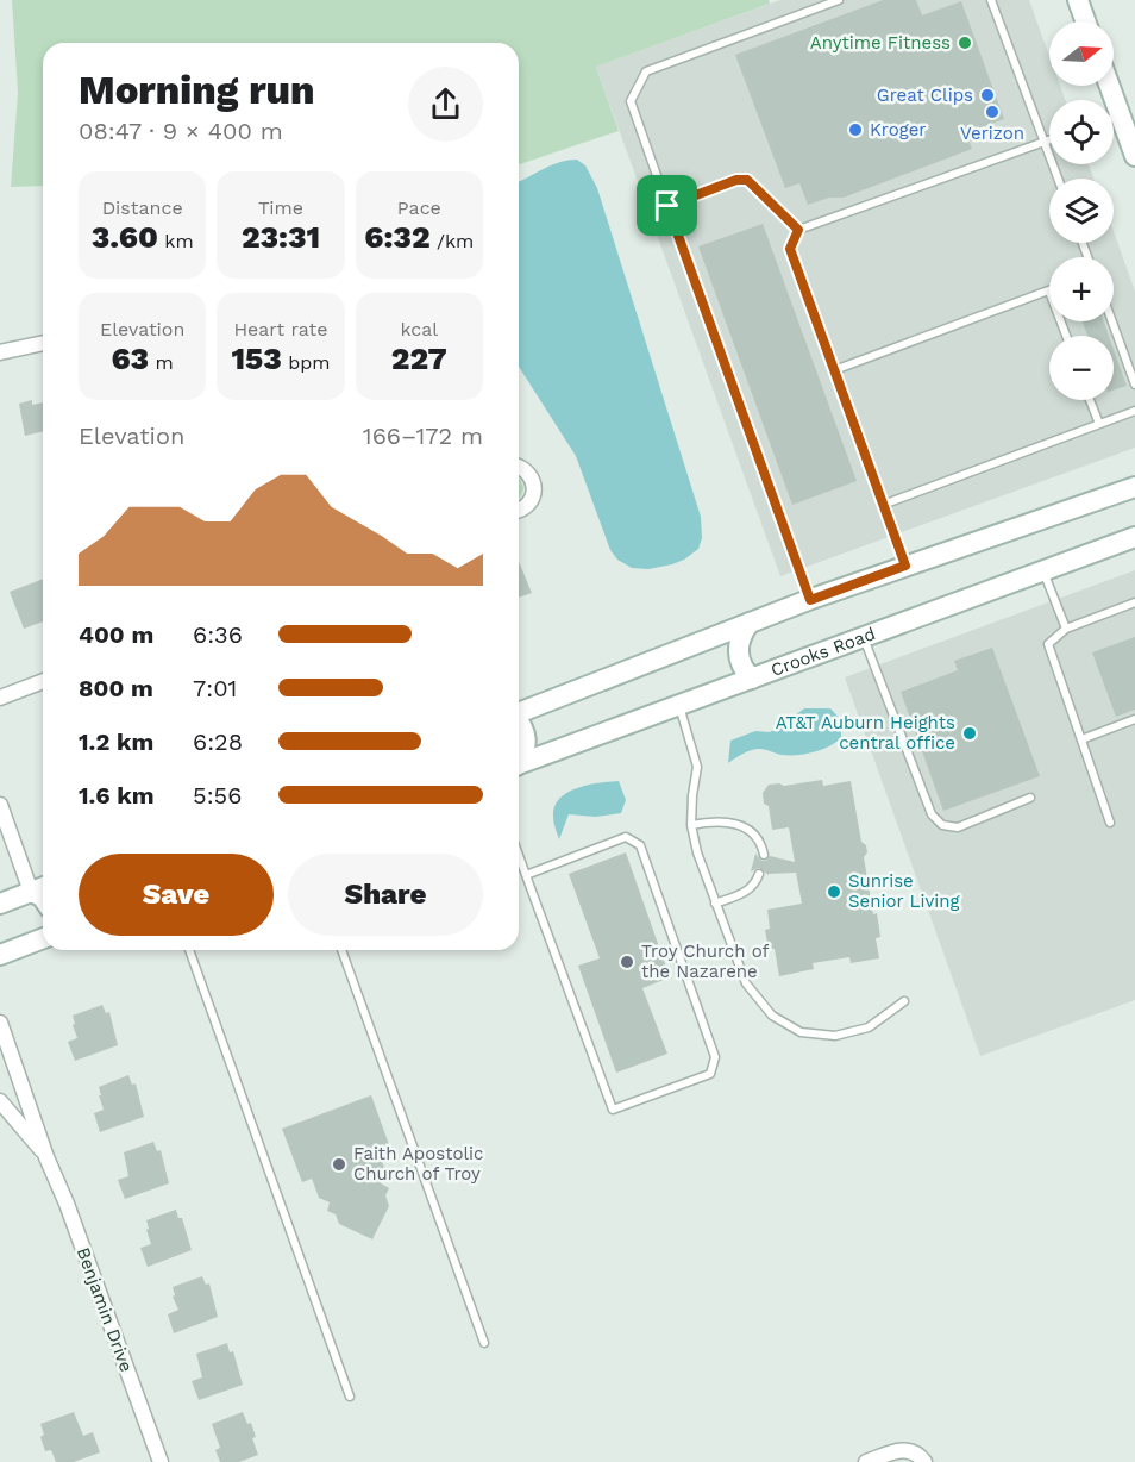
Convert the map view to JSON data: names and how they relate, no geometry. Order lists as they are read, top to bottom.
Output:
{
  "streets": {
    "main road": ["Crooks Road"],
    "street": ["Benjamin Drive"]
  },
  "places": [
    "Anytime Fitness",
    "Great Clips",
    "Verizon",
    "Kroger",
    "AT&T Auburn Heights central office",
    "Sunrise Senior Living",
    "Troy Church of the Nazarene",
    "Faith Apostolic Church of Troy"
  ],
  "north": "right",
  "page": {
    "map_buttons": ["+", "−"],
    "heading": ["Morning run", "08:47 · 9 × 400 m"],
    "stats": [
      ["Distance", "3.60 km"],
      ["Time", "23:31"],
      ["Pace", "6:32 /km"],
      ["Elevation", "63 m"],
      ["Heart rate", "153 bpm"],
      ["kcal", "227"]
    ],
    "chart": ["Elevation", "166–172 m"],
    "list": [
      {
        "name": "400 m",
        "note": "6:36"
      },
      {
        "name": "800 m",
        "note": "7:01"
      },
      {
        "name": "1.2 km",
        "note": "6:28"
      },
      {
        "name": "1.6 km",
        "note": "5:56"
      }
    ],
    "buttons": ["Save", "Share"]
  }
}
